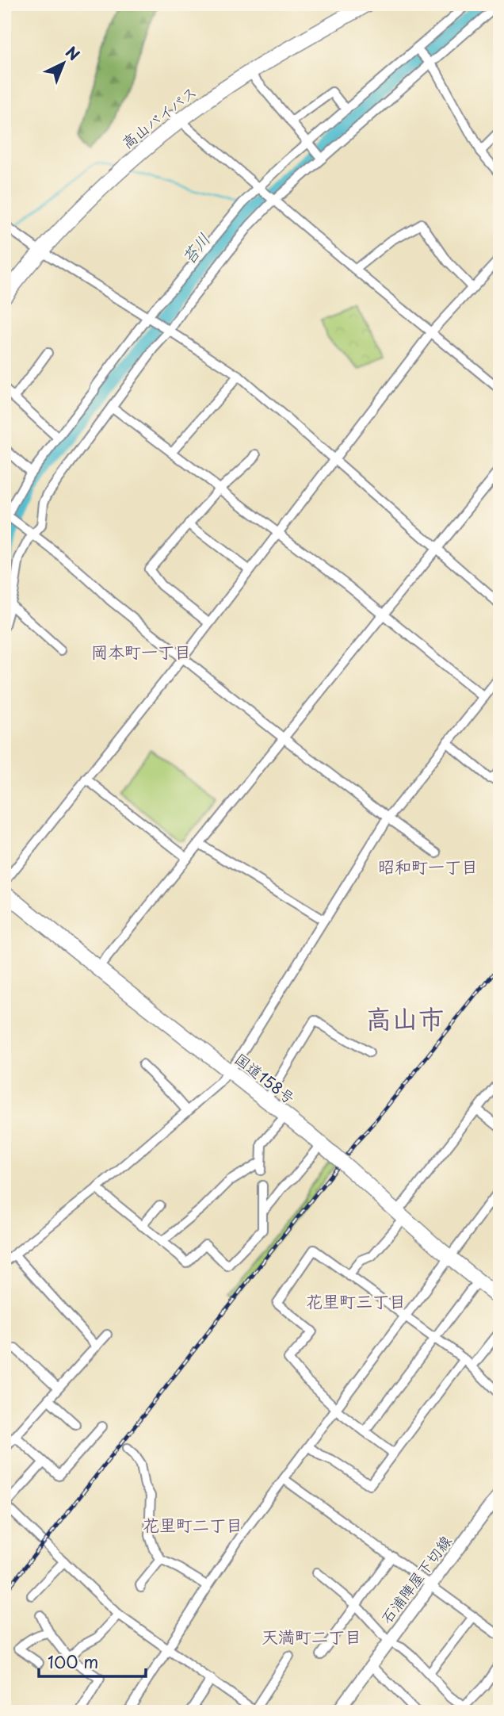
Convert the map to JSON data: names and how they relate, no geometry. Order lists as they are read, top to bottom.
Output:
{
  "streets": {
    "highway": ["高山バイパス", "国道158号"],
    "main road": ["石浦陣屋下切線"]
  },
  "districts": [
    "岡本町一丁目",
    "昭和町一丁目",
    "高山市",
    "花里町三丁目",
    "花里町二丁目",
    "天満町二丁目"
  ],
  "water": ["苔川"],
  "scale_bar": "100 m",
  "north": "top right"
}
